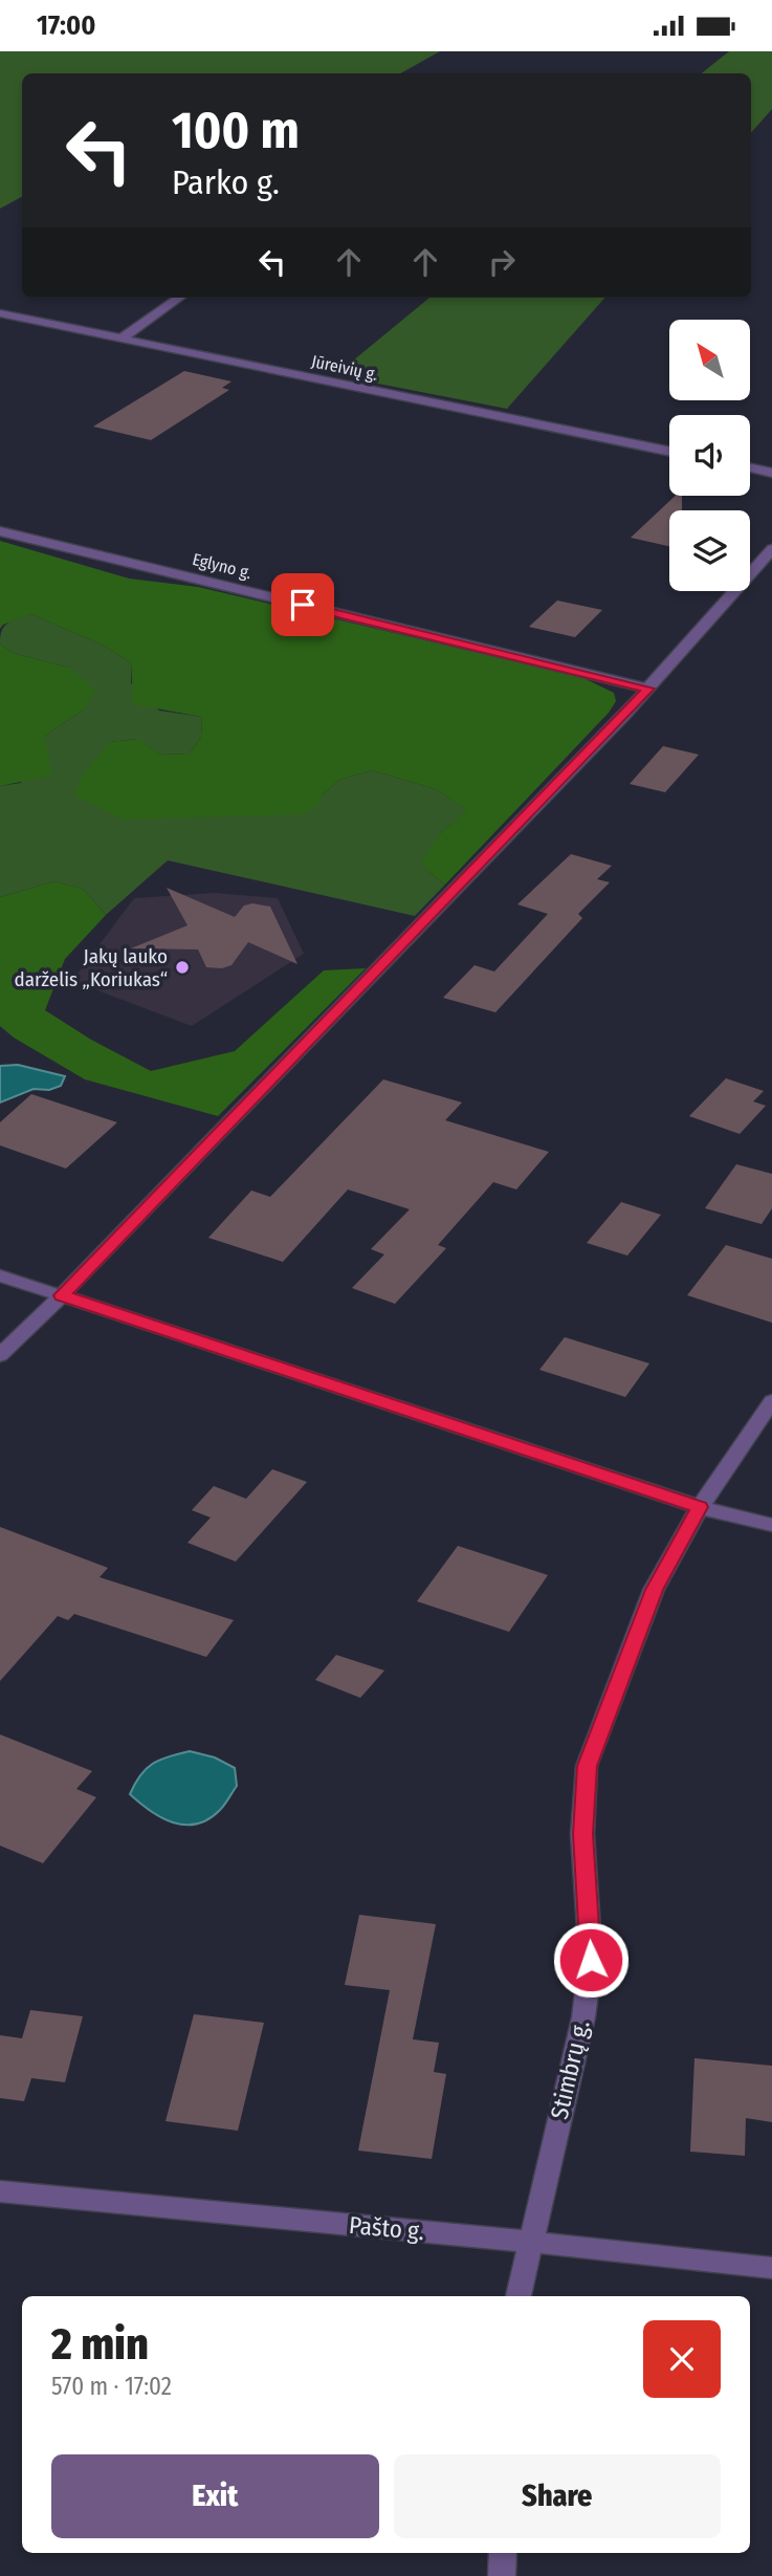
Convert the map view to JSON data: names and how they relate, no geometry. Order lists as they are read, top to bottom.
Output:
{
  "streets": {
    "street": [
      "Jūreivių g.",
      "Eglyno g.",
      "Stimbrų g.",
      "Pašto g."
    ]
  },
  "crossings": [
    ["Stimbrų g.", "Pašto g."]
  ],
  "places": ["Jakų lauko darželis „Koriukas“"],
  "north": "top left",
  "page": {
    "status": "17:00",
    "turn": ["100 m", "Parko g."],
    "heading": ["2 min", "570 m · 17:02"],
    "buttons": ["Exit", "Share"]
  }
}
